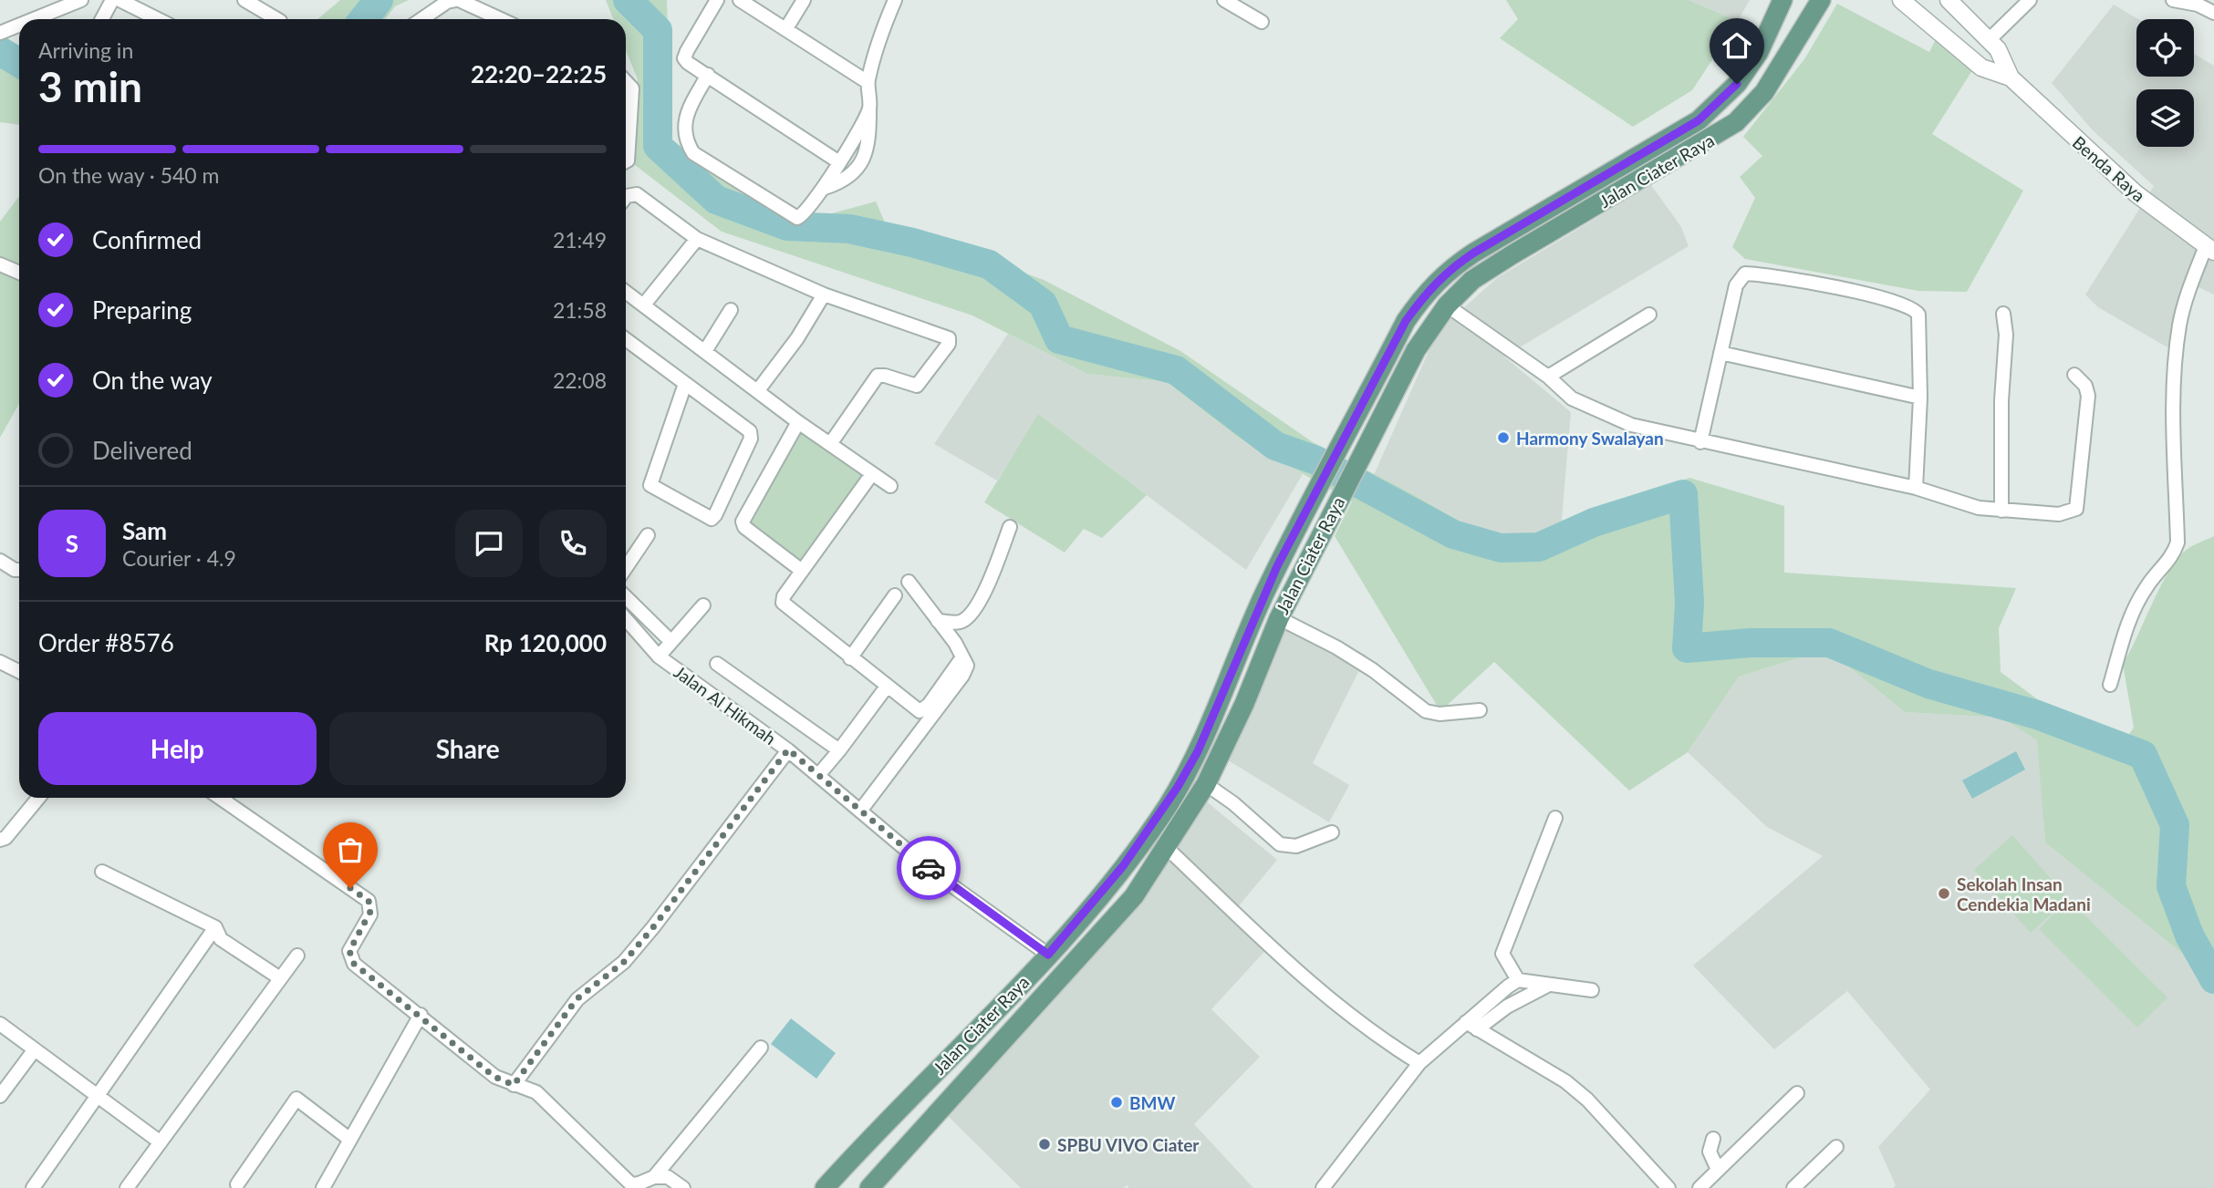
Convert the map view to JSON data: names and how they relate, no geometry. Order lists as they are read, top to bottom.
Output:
{
  "streets": {
    "main road": ["Jalan Ciater Raya"],
    "street": ["Benda Raya", "Jalan Al Hikmah"]
  },
  "crossings": [
    ["Jalan Ciater Raya", "Jalan Al Hikmah"]
  ],
  "places": [
    "Harmony Swalayan",
    "Sekolah Insan Cendekia Madani",
    "BMW",
    "SPBU VIVO Ciater"
  ],
  "page": {
    "heading": ["3 min", "Arriving in", "22:20–22:25"],
    "panel": [
      "Sam",
      "Courier · 4.9",
      "Order #8576",
      "Rp 120,000"
    ],
    "bar": "On the way · 540 m",
    "list": [
      ["Confirmed", "21:49"],
      ["Preparing", "21:58"],
      ["On the way", "22:08"],
      "Delivered"
    ],
    "round": "S",
    "buttons": ["Help", "Share"]
  }
}
